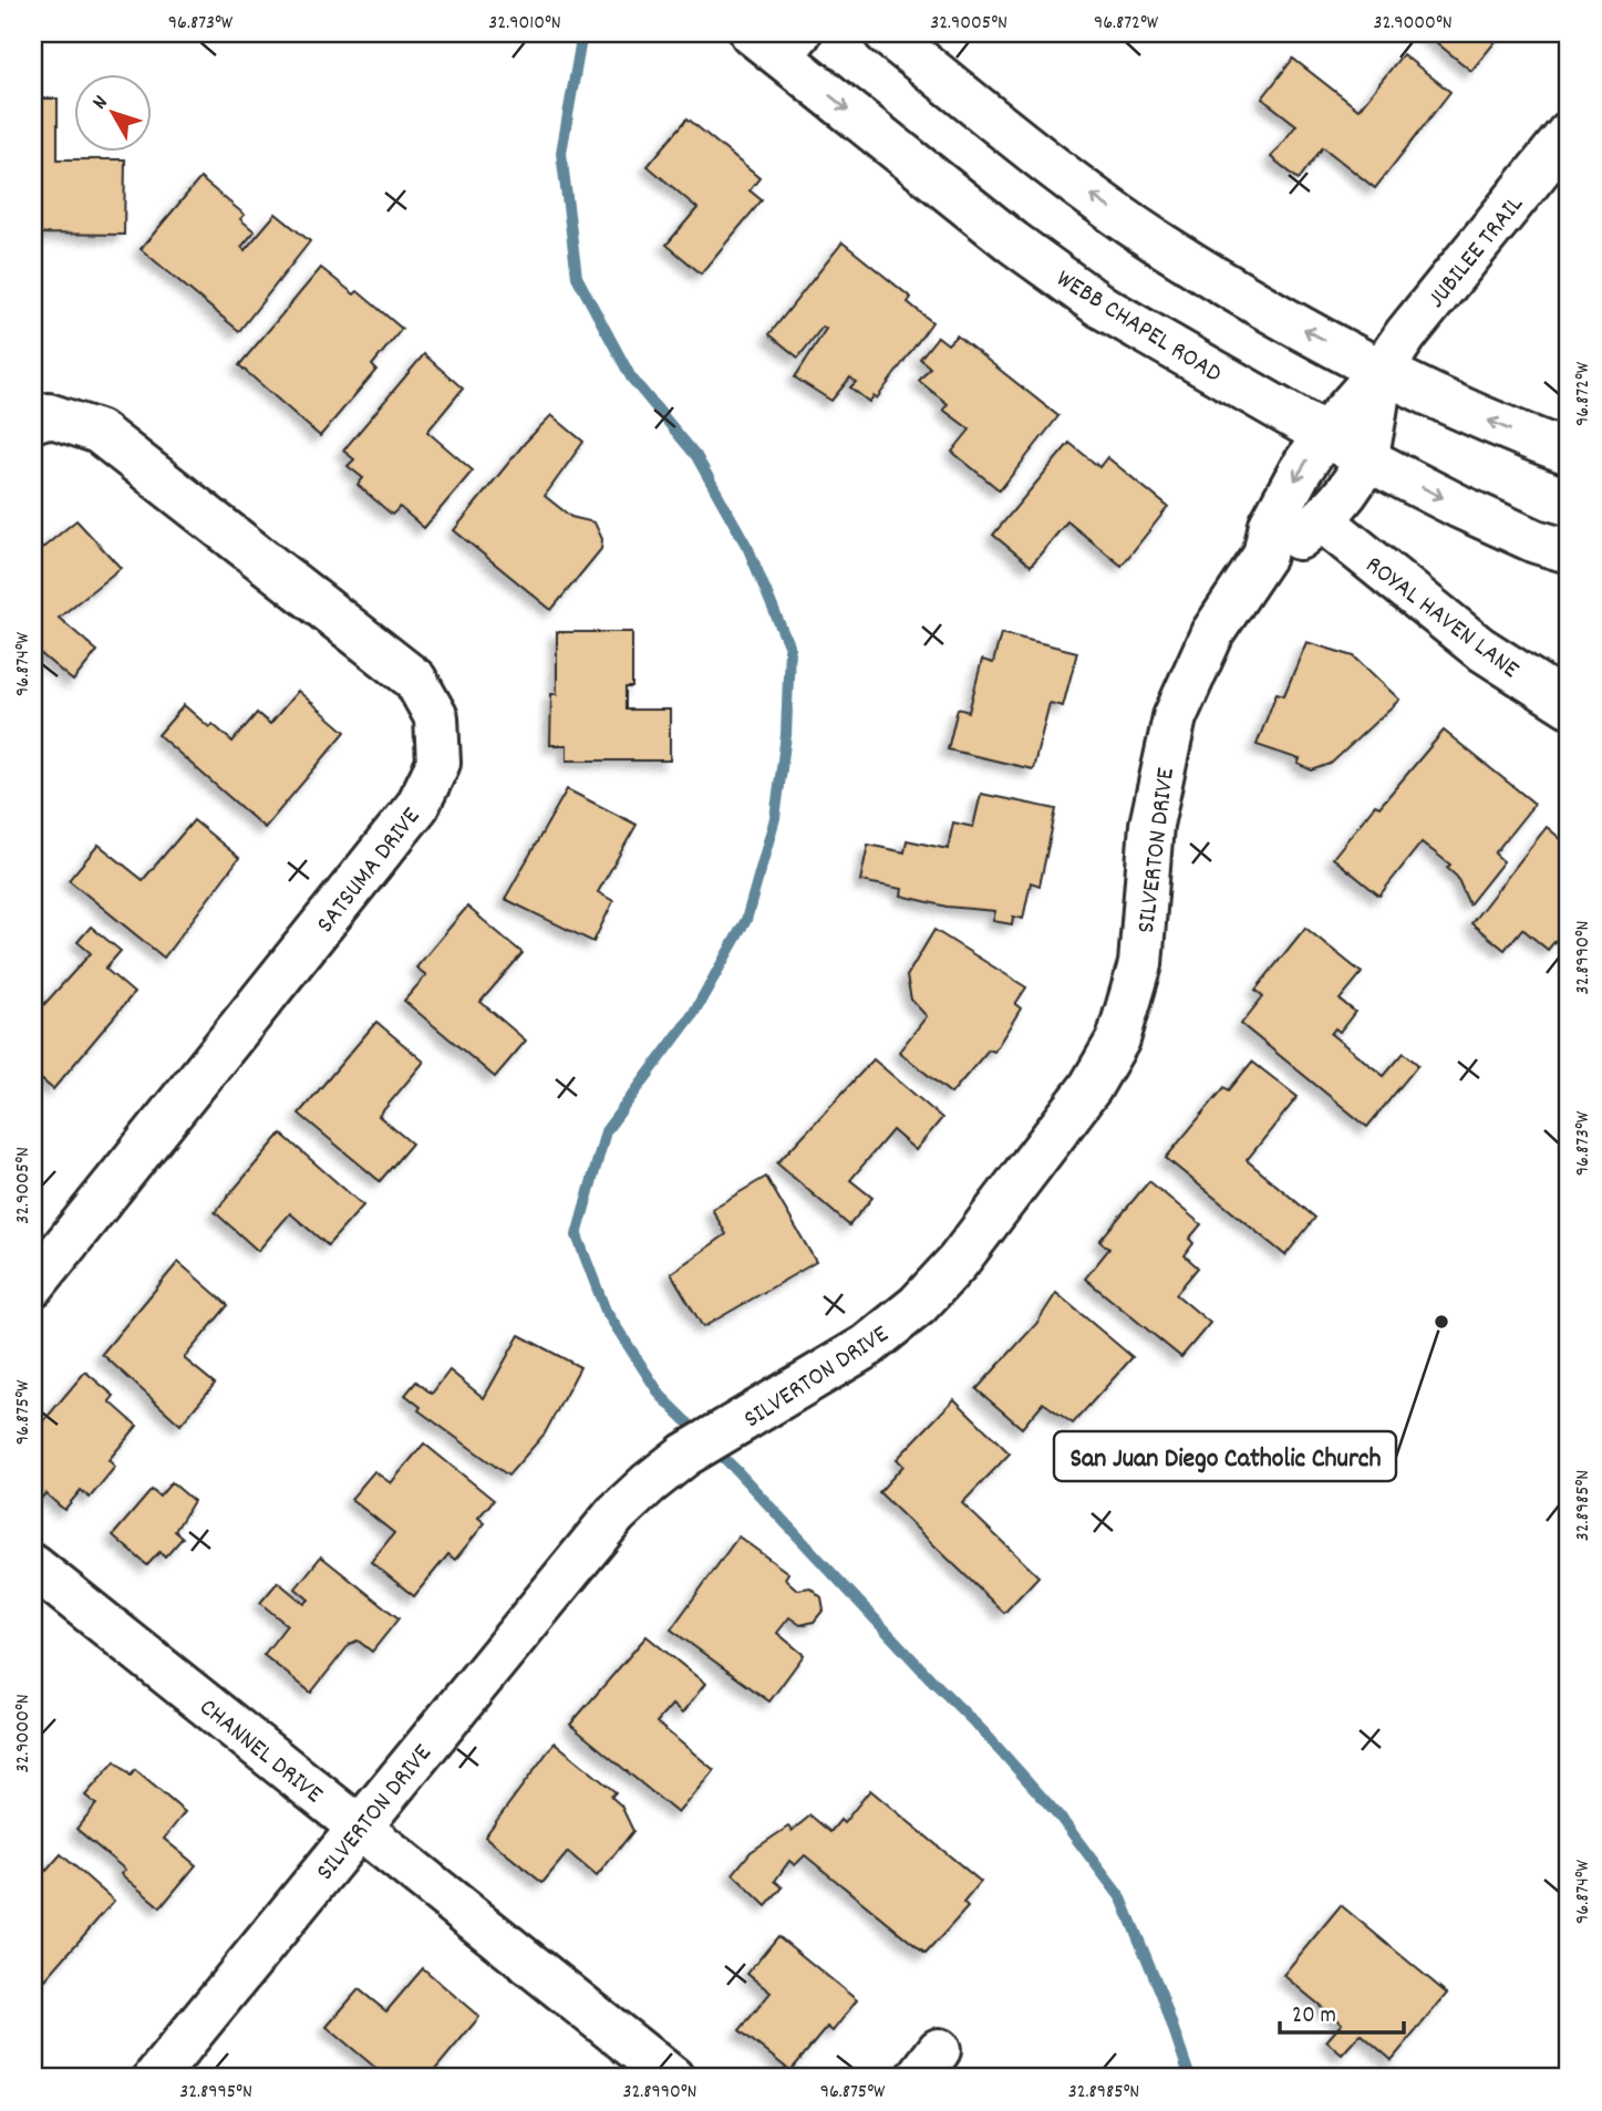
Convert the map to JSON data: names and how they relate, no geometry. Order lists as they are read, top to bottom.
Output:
{
  "streets": {
    "street": [
      "JUBILEE TRAIL",
      "WEBB CHAPEL ROAD",
      "ROYAL HAVEN LANE",
      "SILVERTON DRIVE",
      "SATSUMA DRIVE",
      "CHANNEL DRIVE"
    ]
  },
  "crossings": [
    ["JUBILEE TRAIL", "SILVERTON DRIVE"],
    ["WEBB CHAPEL ROAD", "SILVERTON DRIVE"],
    ["ROYAL HAVEN LANE", "SILVERTON DRIVE"],
    ["SILVERTON DRIVE", "CHANNEL DRIVE"]
  ],
  "places": ["San Juan Diego Catholic Church"],
  "scale_bar": "20 m",
  "north": "top left",
  "coordinates": [
    "96.873°W",
    "32.9010°N",
    "32.9005°N",
    "96.872°W",
    "32.9000°N",
    "96.874°W",
    "32.8990°N",
    "96.875°W",
    "32.8985°N",
    "32.8995°N"
  ]
}
